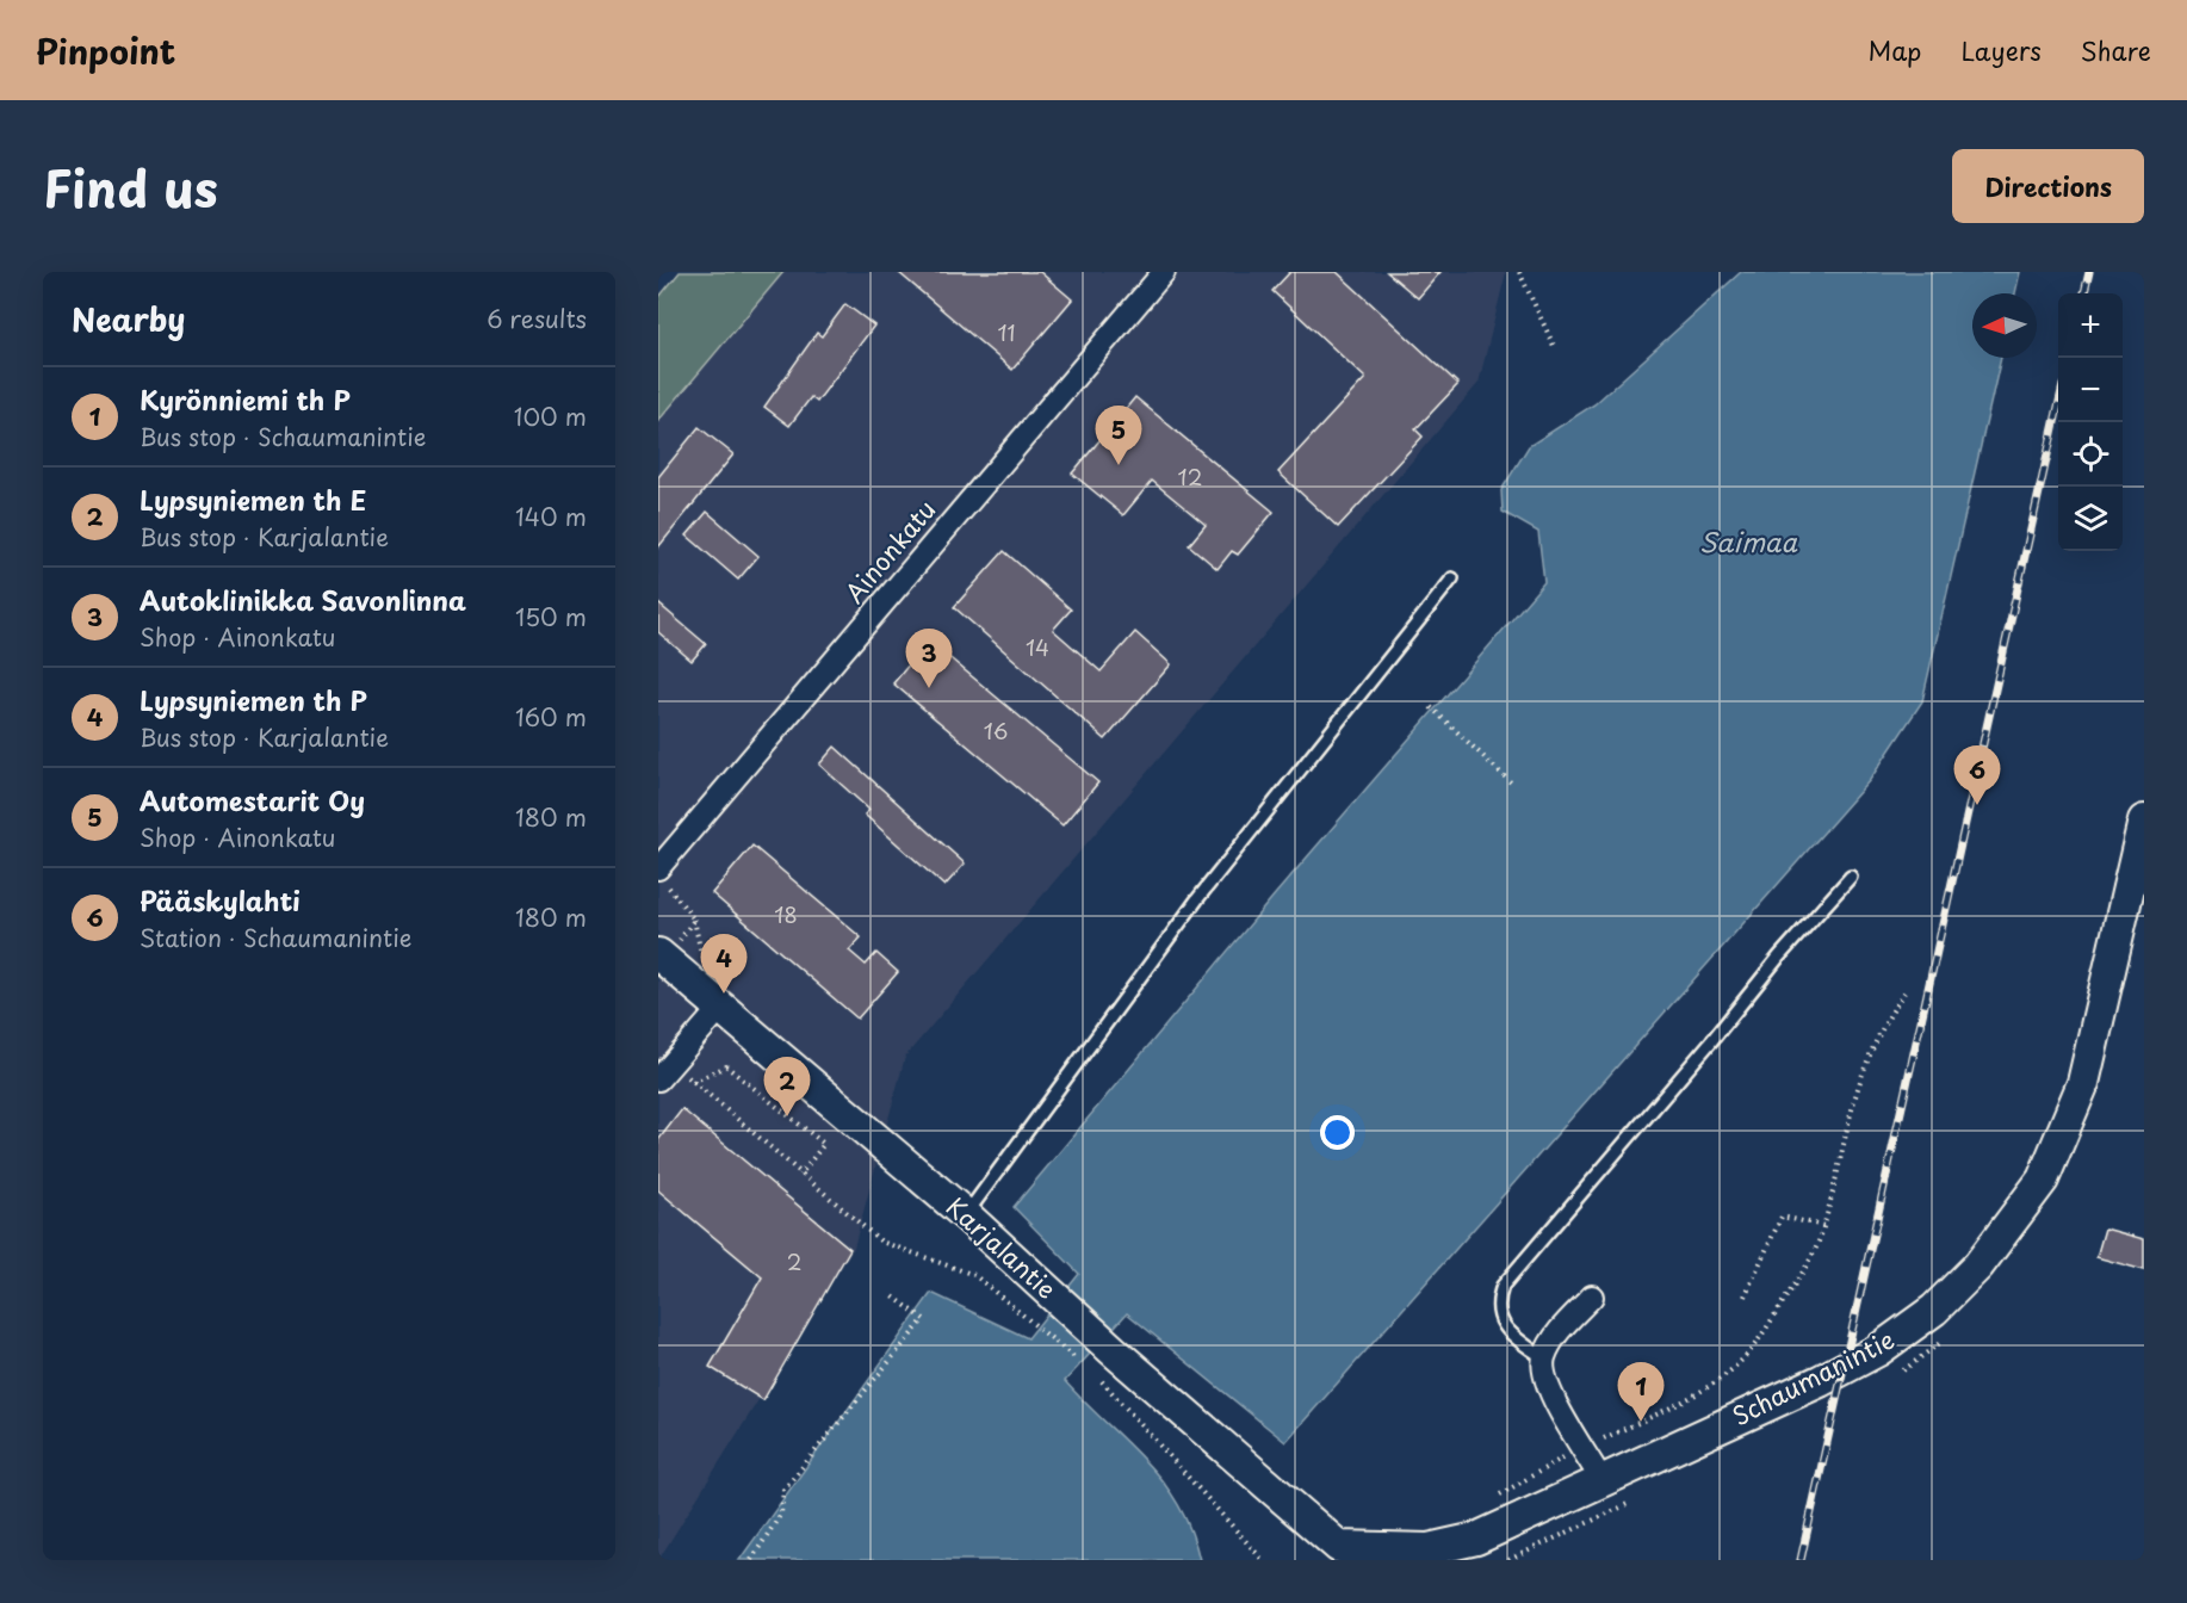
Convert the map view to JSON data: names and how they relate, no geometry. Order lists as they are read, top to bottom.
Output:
{
  "streets": {
    "street": ["Ainonkatu", "Karjalantie", "Schaumanintie"]
  },
  "crossings": [
    ["Karjalantie", "Schaumanintie"]
  ],
  "water": ["Saimaa"],
  "house_numbers": [
    "11",
    "12",
    "14",
    "16",
    "18",
    "2"
  ],
  "north": "left",
  "page": {
    "header": "Pinpoint",
    "nav": ["Map", "Layers", "Share"],
    "title": "Find us",
    "buttons": "Directions",
    "heading": ["Nearby", "6 results"],
    "map_buttons": ["+", "−"],
    "list": [
      {
        "mark": "1",
        "name": "Kyrönniemi th P",
        "note": "Bus stop · Schaumanintie",
        "value": "100 m"
      },
      {
        "mark": "2",
        "name": "Lypsyniemen th E",
        "note": "Bus stop · Karjalantie",
        "value": "140 m"
      },
      {
        "mark": "3",
        "name": "Autoklinikka Savonlinna",
        "note": "Shop · Ainonkatu",
        "value": "150 m"
      },
      {
        "mark": "4",
        "name": "Lypsyniemen th P",
        "note": "Bus stop · Karjalantie",
        "value": "160 m"
      },
      {
        "mark": "5",
        "name": "Automestarit Oy",
        "note": "Shop · Ainonkatu",
        "value": "180 m"
      },
      {
        "mark": "6",
        "name": "Pääskylahti",
        "note": "Station · Schaumanintie",
        "value": "180 m"
      }
    ],
    "pins": [
      "5",
      "3",
      "6",
      "4",
      "2",
      "1"
    ]
  }
}
